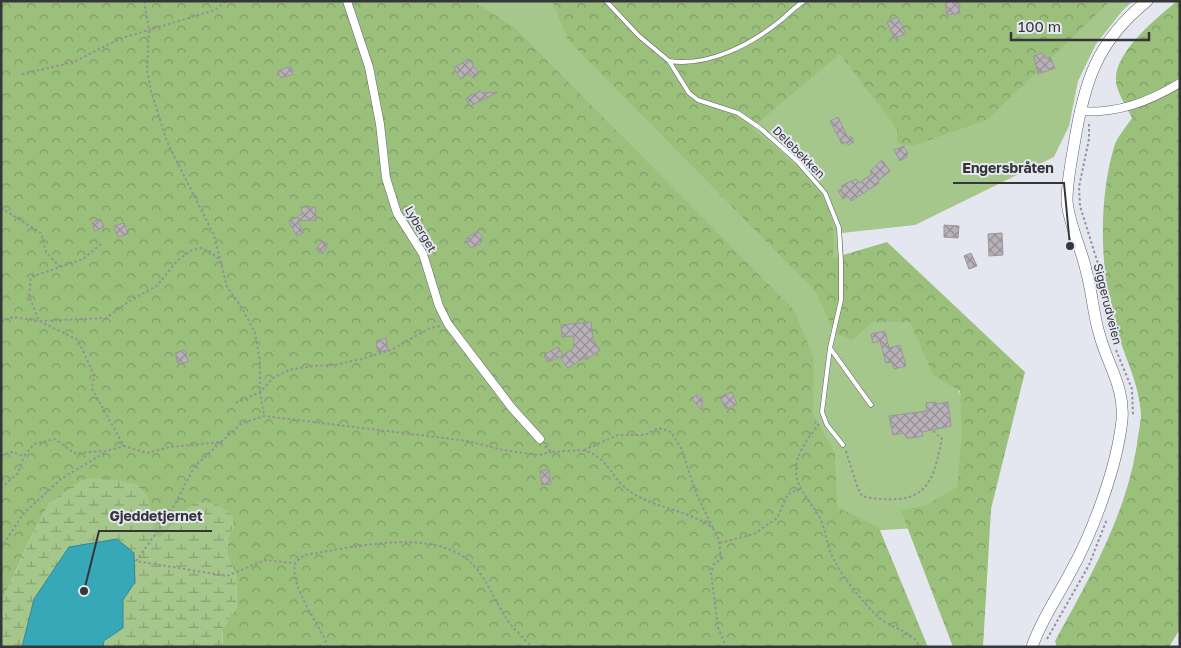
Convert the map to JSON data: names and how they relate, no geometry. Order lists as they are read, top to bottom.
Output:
{
  "streets": {
    "main road": ["Siggerudveien"],
    "street": ["Lyberget"],
    "lane": ["Delebekken"]
  },
  "places": ["Engersbråten", "Gjeddetjernet"],
  "scale_bar": "100 m"
}
